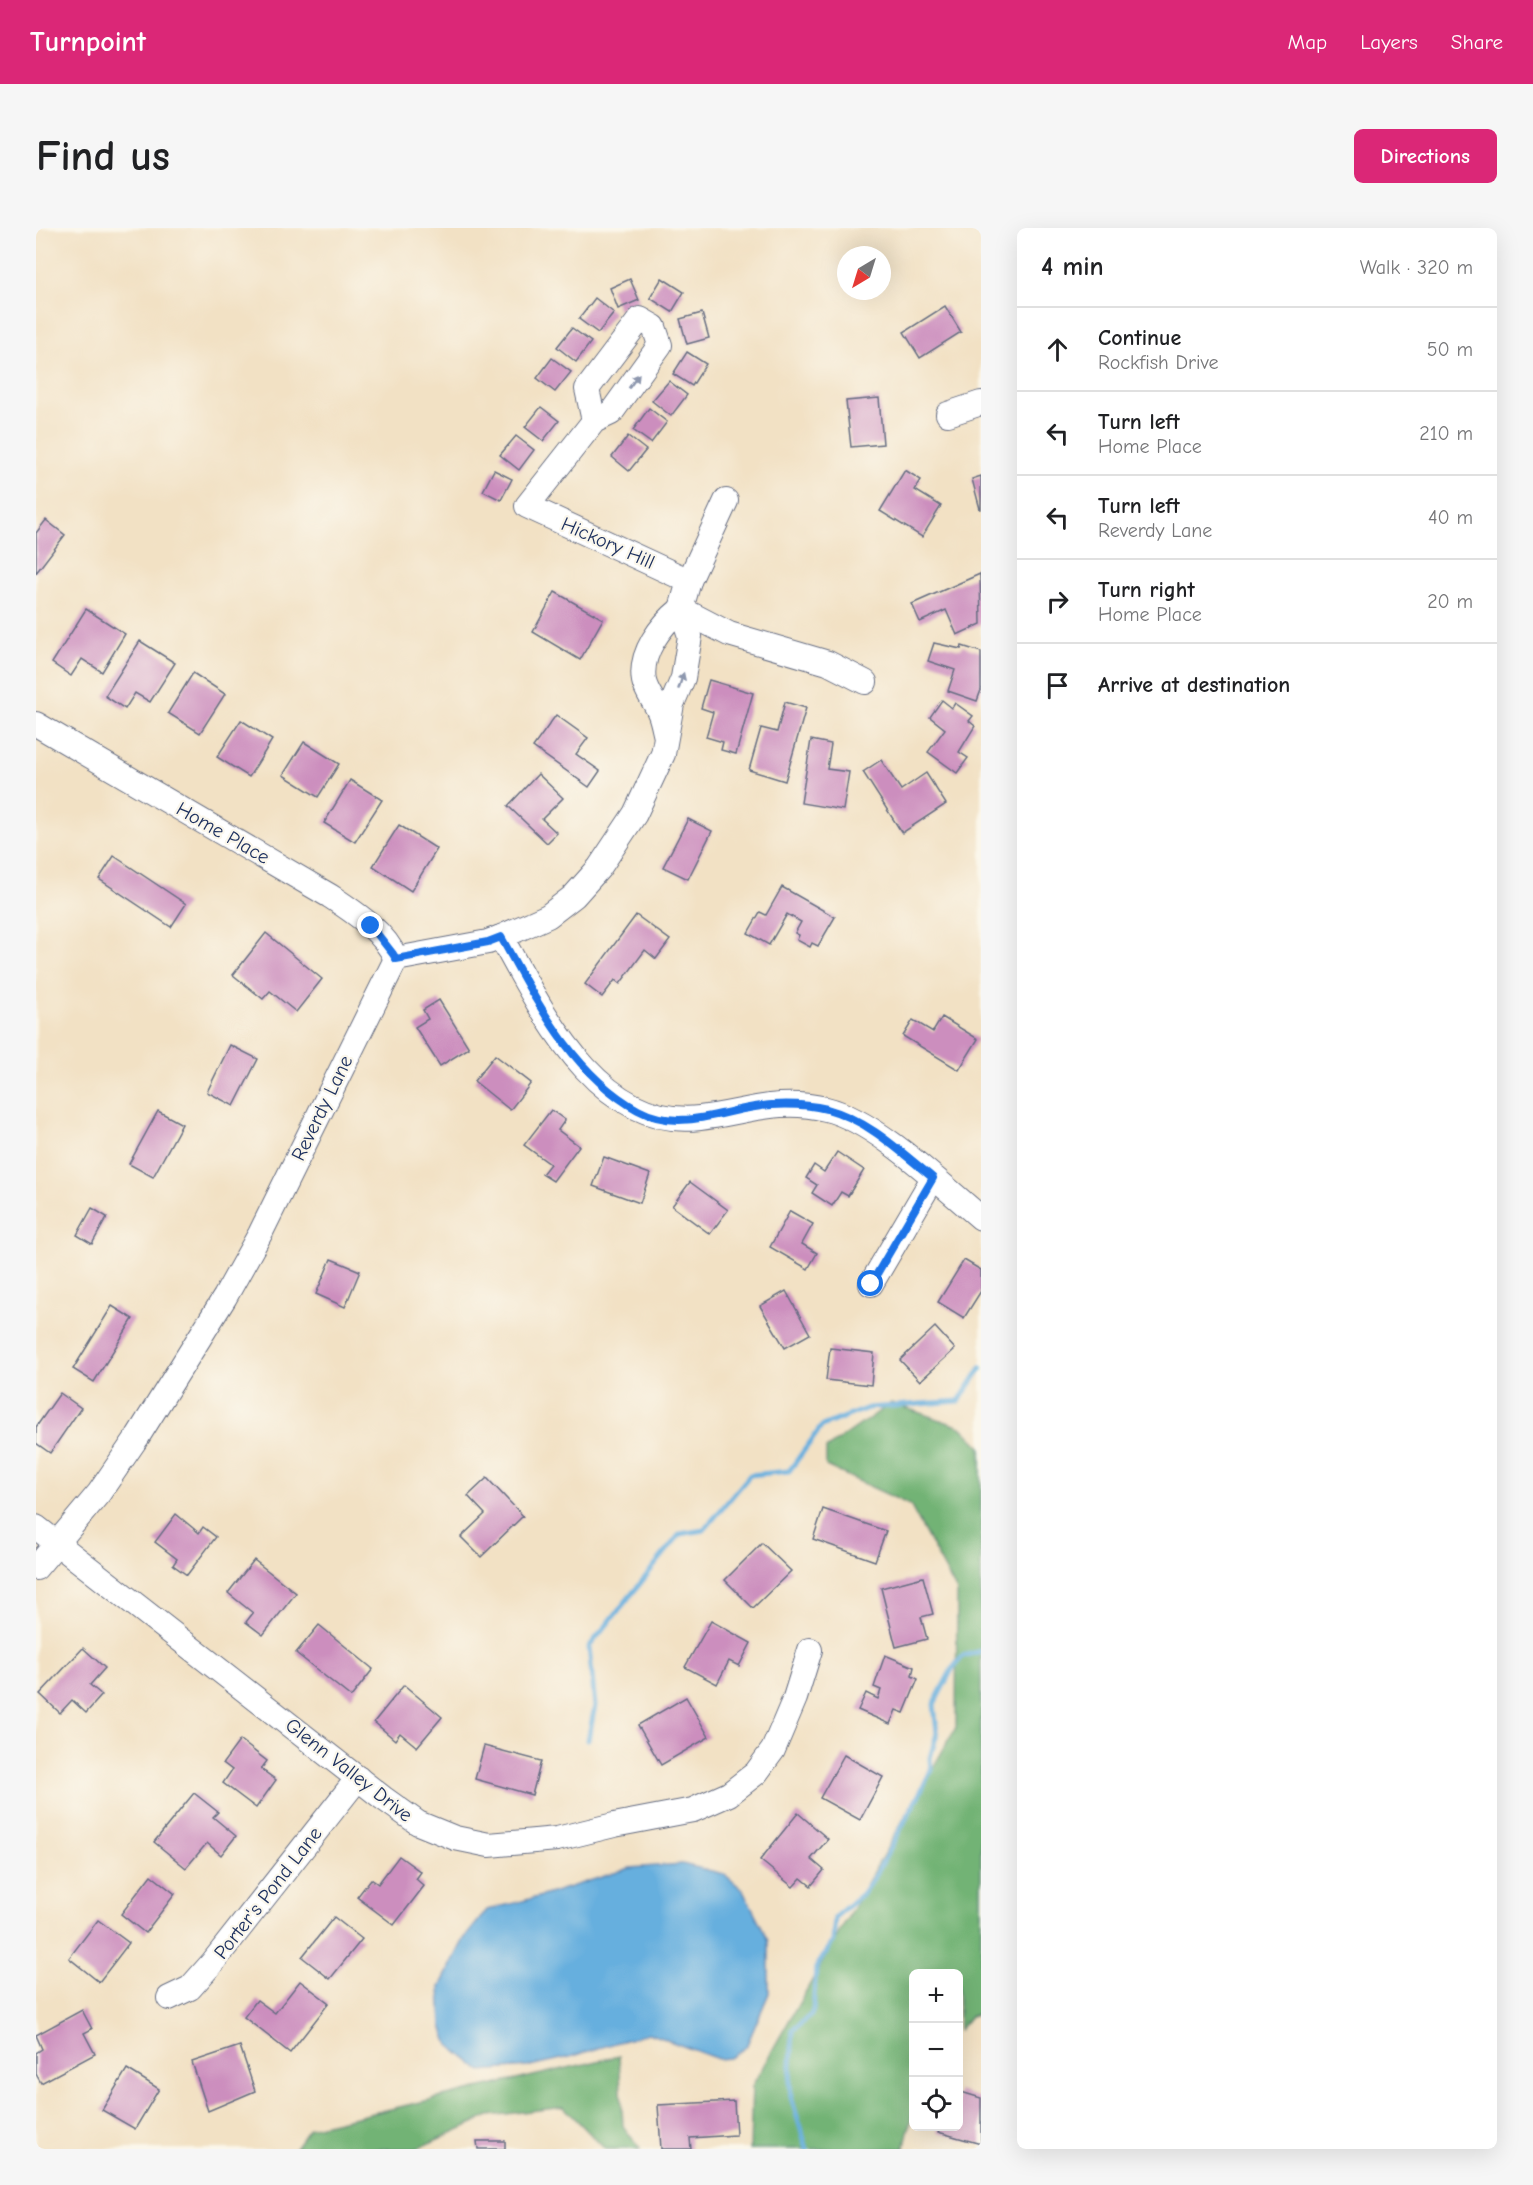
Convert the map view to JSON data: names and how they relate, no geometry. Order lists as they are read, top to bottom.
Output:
{
  "streets": {
    "street": [
      "Hickory Hill",
      "Home Place",
      "Reverdy Lane",
      "Glenn Valley Drive",
      "Porter's Pond Lane"
    ]
  },
  "crossings": [
    ["Home Place", "Reverdy Lane"],
    ["Reverdy Lane", "Glenn Valley Drive"],
    ["Glenn Valley Drive", "Porter's Pond Lane"]
  ],
  "north": "bottom left",
  "page": {
    "header": "Turnpoint",
    "nav": ["Map", "Layers", "Share"],
    "buttons": "Directions",
    "title": "Find us",
    "heading": ["4 min", "Walk · 320 m"],
    "list": [
      ["Continue", "Rockfish Drive", "50 m"],
      ["Turn left", "Home Place", "210 m"],
      ["Turn left", "Reverdy Lane", "40 m"],
      ["Turn right", "Home Place", "20 m"],
      "Arrive at destination"
    ],
    "map_buttons": ["+", "−"]
  }
}
